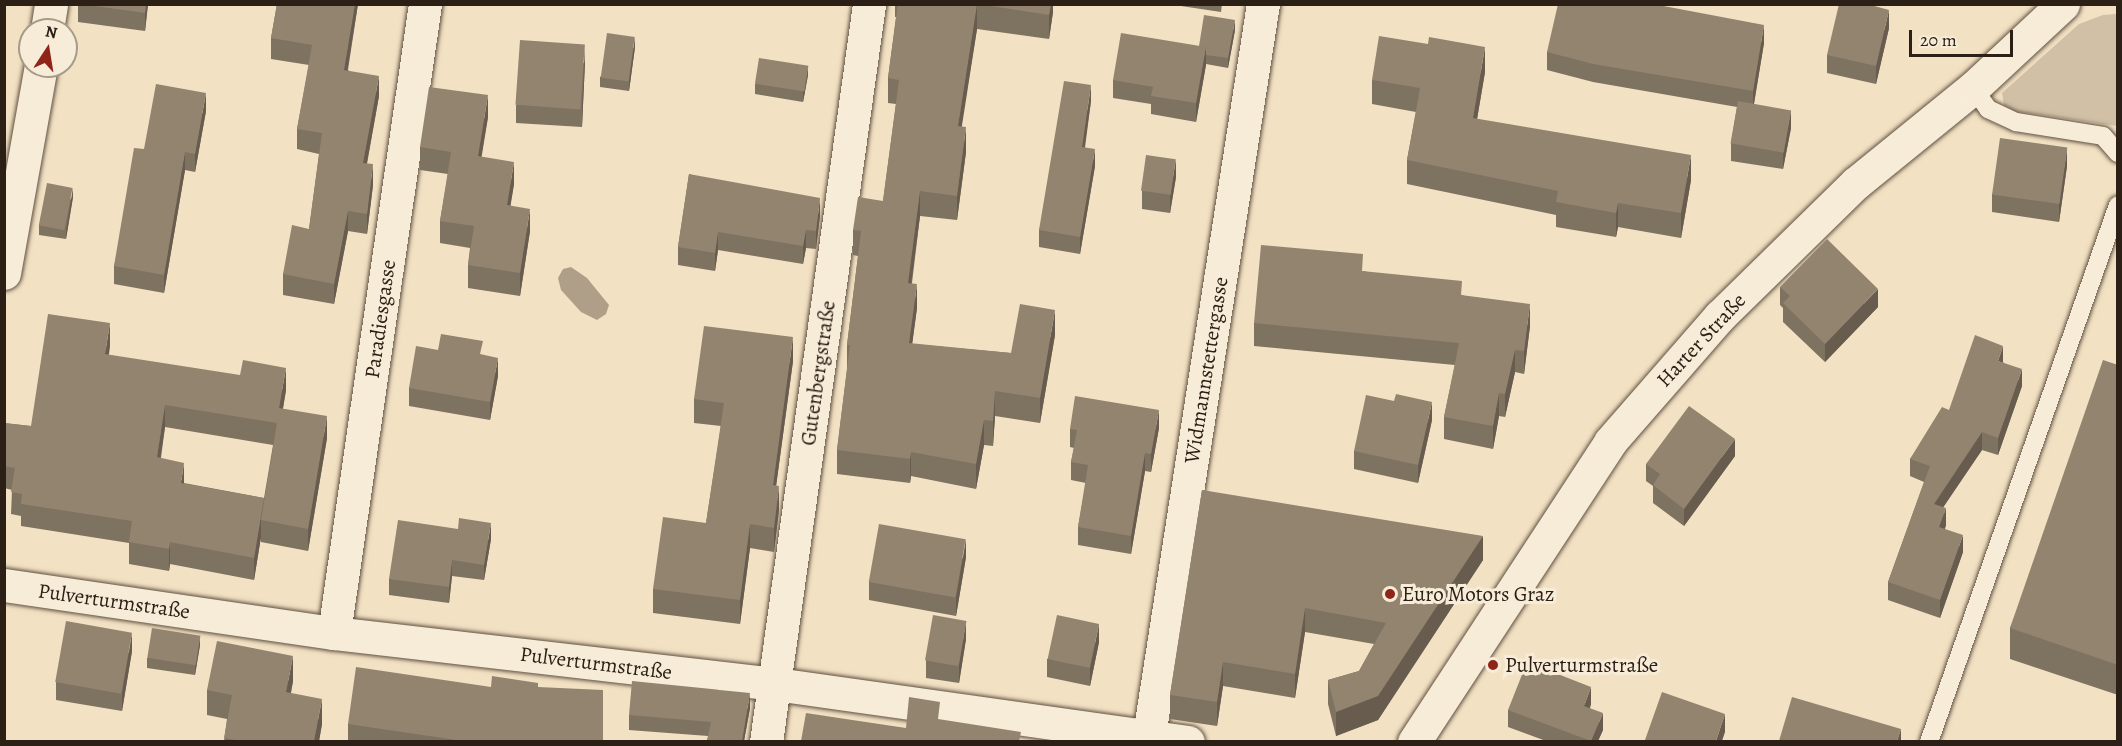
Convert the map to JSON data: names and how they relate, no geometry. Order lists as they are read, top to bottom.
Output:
{
  "streets": {
    "street": [
      "Paradiesgasse",
      "Harter Straße",
      "Widmannstettergasse",
      "Gutenbergstraße",
      "Pulverturmstraße"
    ]
  },
  "crossings": [
    ["Paradiesgasse", "Pulverturmstraße"],
    ["Widmannstettergasse", "Pulverturmstraße"],
    ["Gutenbergstraße", "Pulverturmstraße"]
  ],
  "places": ["Euro Motors Graz", "Pulverturmstraße"],
  "scale_bar": "20 m",
  "north": "top"
}
